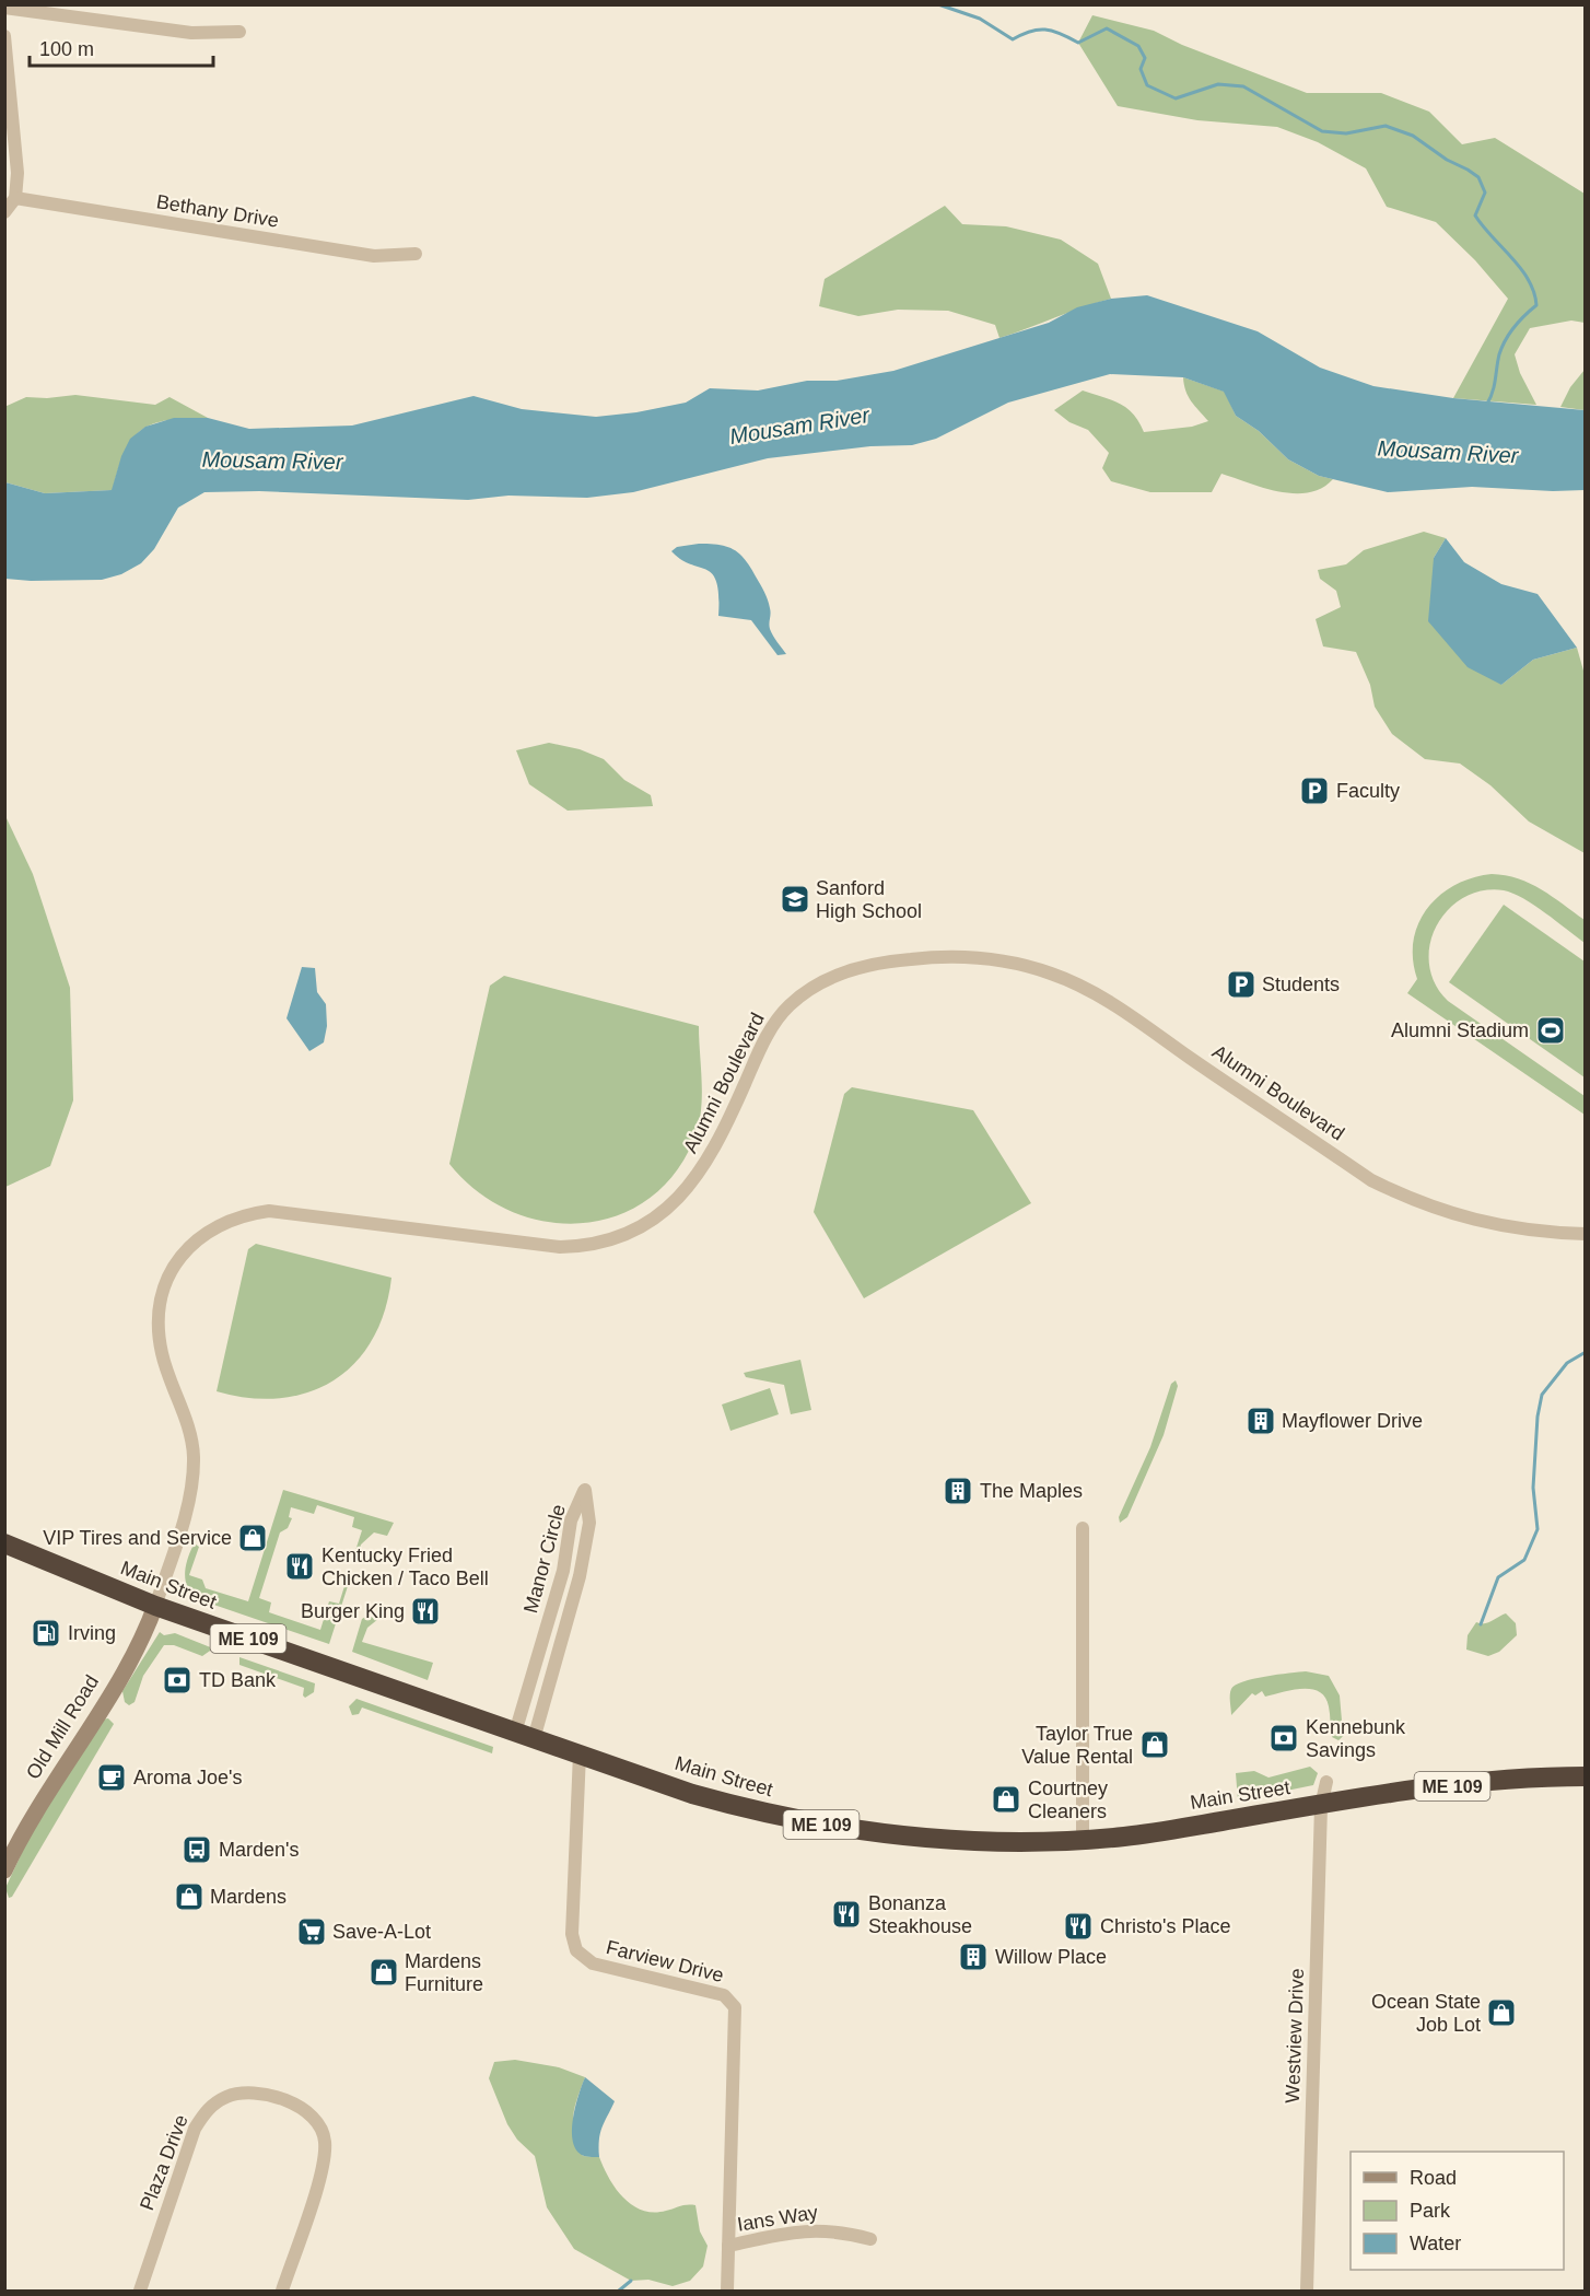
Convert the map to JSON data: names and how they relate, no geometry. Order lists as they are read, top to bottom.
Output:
{
  "streets": {
    "highway": ["Main Street", "ME 109"],
    "street": [
      "Bethany Drive",
      "Alumni Boulevard",
      "Manor Circle",
      "Old Mill Road",
      "Farview Drive",
      "Westview Drive",
      "Plaza Drive",
      "Ians Way"
    ]
  },
  "crossings": [
    ["Alumni Boulevard", "Main Street"],
    ["Alumni Boulevard", "Old Mill Road"],
    ["Manor Circle", "Main Street"],
    ["Main Street", "Old Mill Road"],
    ["Main Street", "Farview Drive"],
    ["Main Street", "Westview Drive"],
    ["Farview Drive", "Ians Way"]
  ],
  "water": ["Mousam River"],
  "places": {
    "parking": ["Faculty", "Students"],
    "school or university": ["Sanford High School"],
    "sports": ["Alumni Stadium"],
    "building": ["Mayflower Drive", "The Maples", "Willow Place"],
    "shop": [
      "VIP Tires and Service",
      "Taylor True Value Rental",
      "Courtney Cleaners",
      "Mardens",
      "Mardens Furniture",
      "Ocean State Job Lot"
    ],
    "restaurant": [
      "Kentucky Fried Chicken / Taco Bell",
      "Burger King",
      "Bonanza Steakhouse",
      "Christo's Place"
    ],
    "fuel station": ["Irving"],
    "bank": ["TD Bank", "Kennebunk Savings"],
    "cafe": ["Aroma Joe's"],
    "bus stop": ["Marden's"],
    "supermarket": ["Save-A-Lot"]
  },
  "legend": ["Road", "Park", "Water"],
  "scale_bar": "100 m"
}
